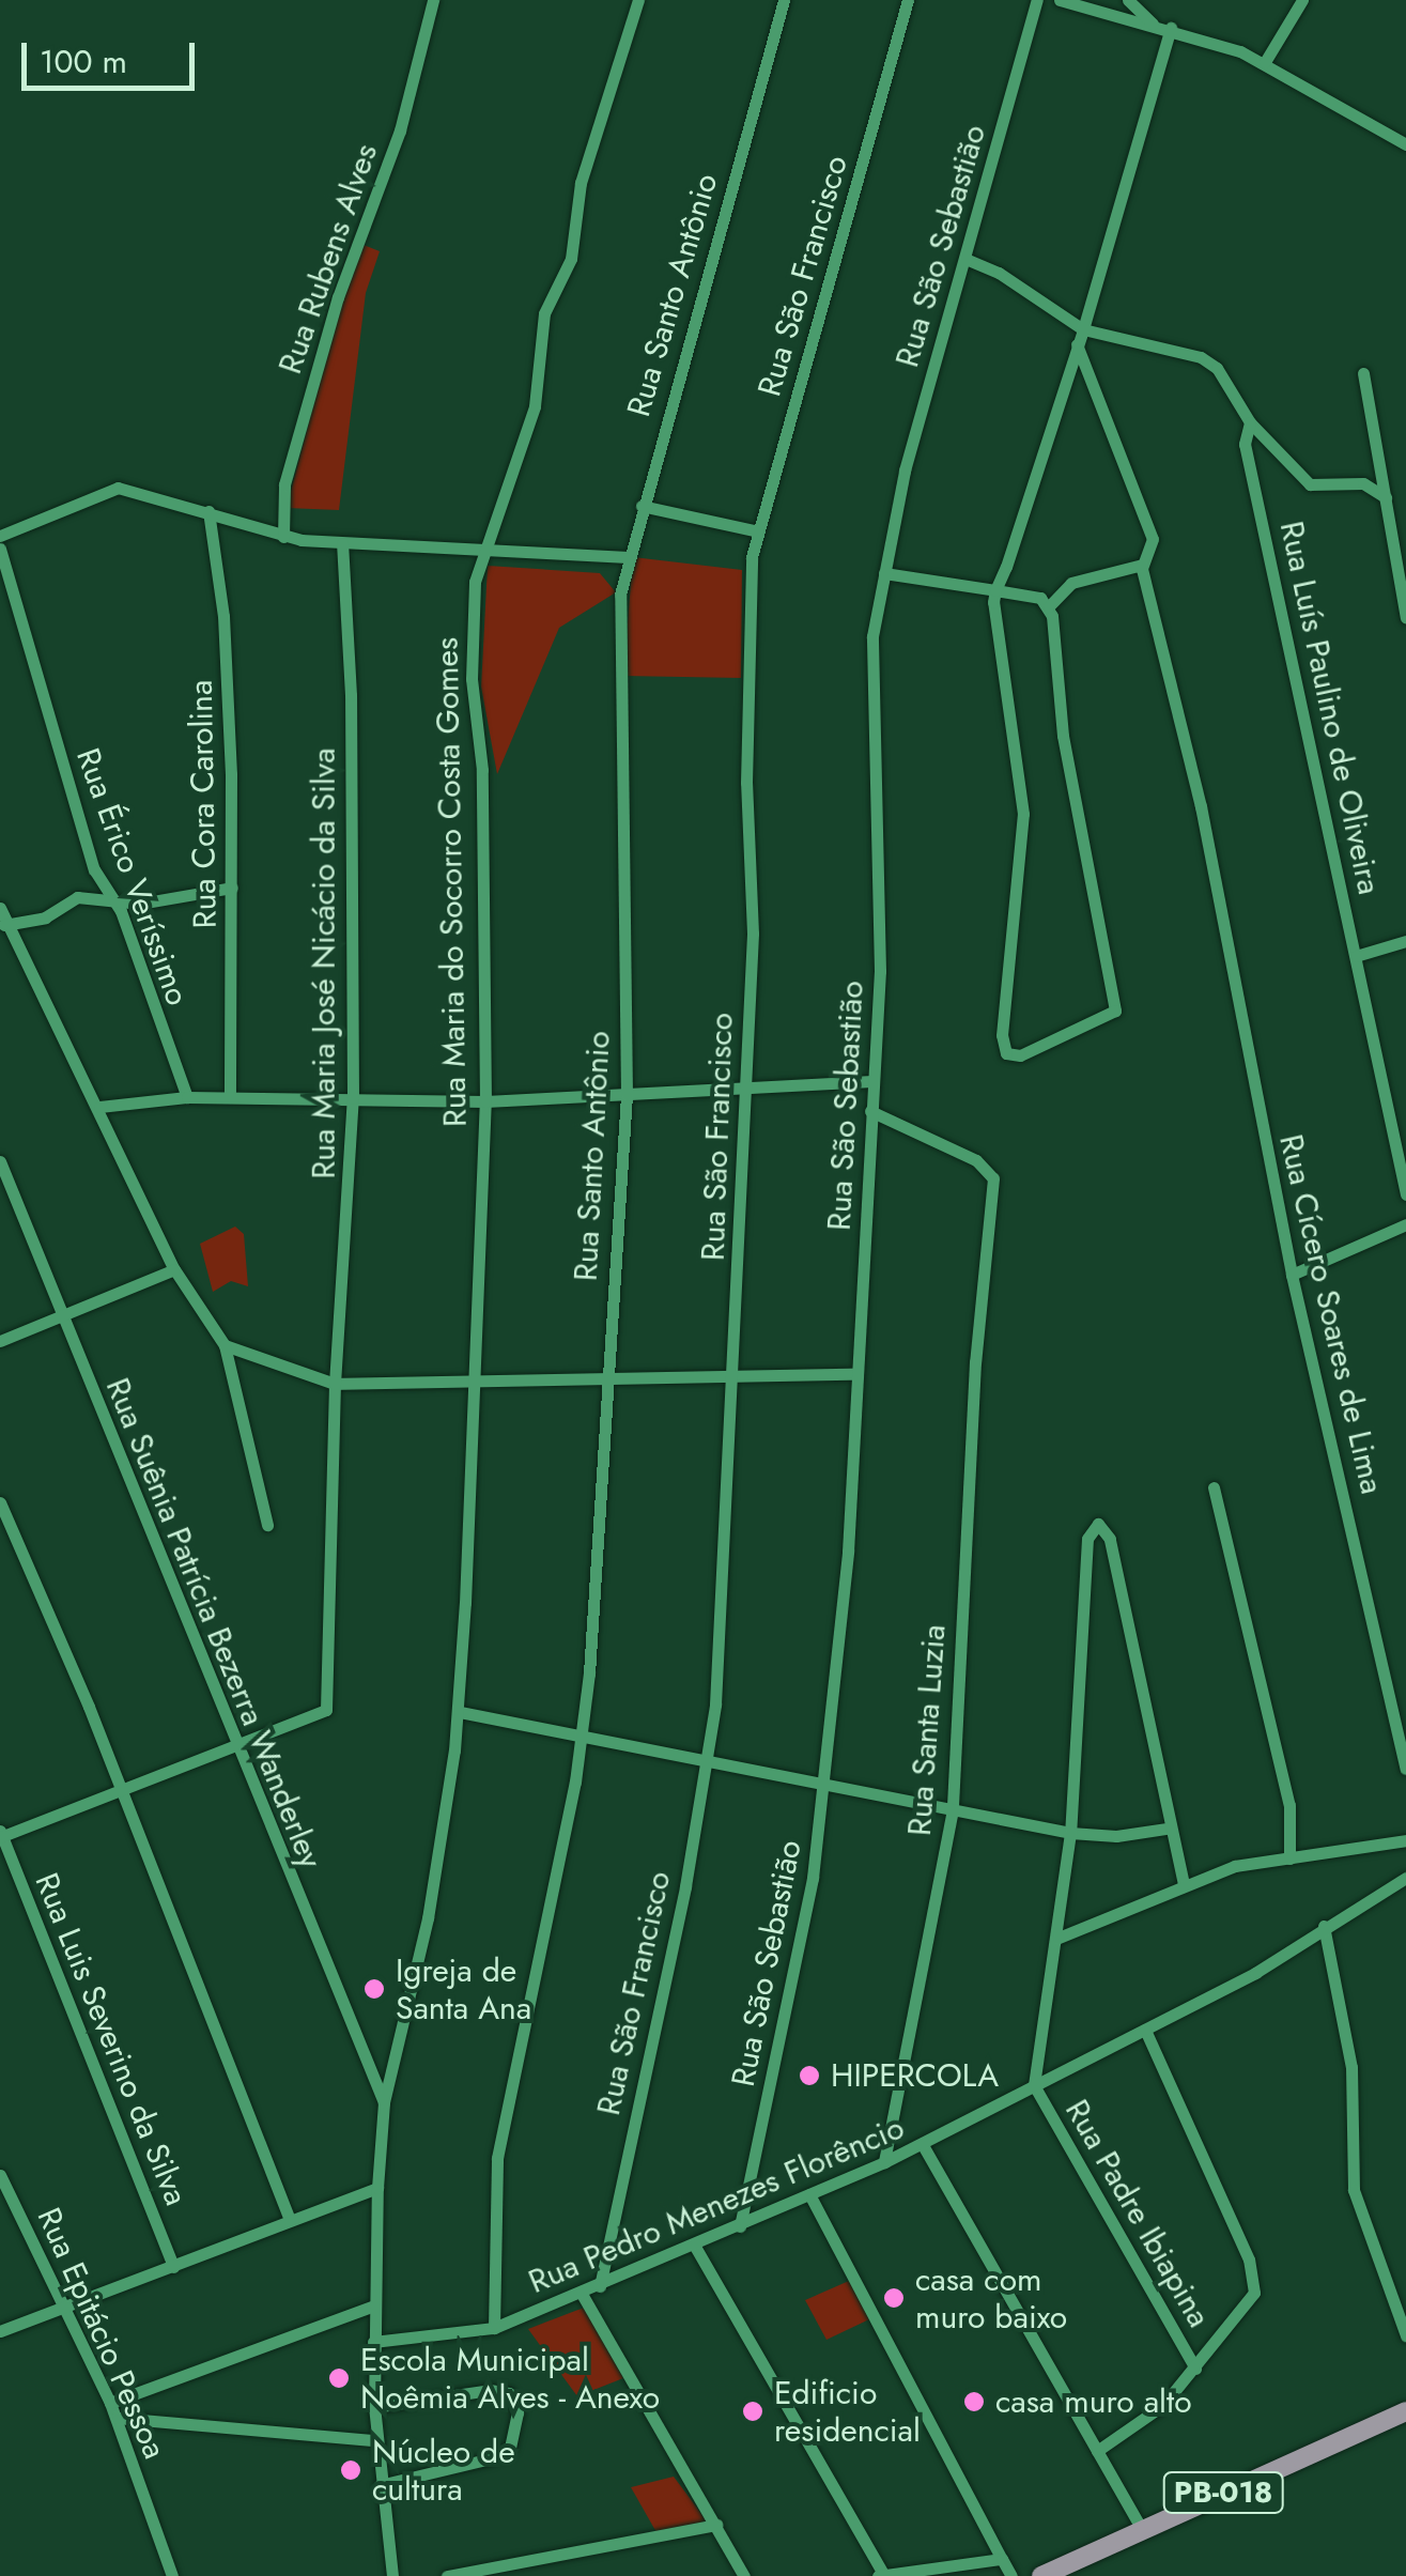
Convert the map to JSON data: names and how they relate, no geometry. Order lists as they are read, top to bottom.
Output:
{
  "streets": {
    "main road": ["PB-018"],
    "street": [
      "Rua São Sebastião",
      "Rua Rubens Alves",
      "Rua São Francisco",
      "Rua Santo Antônio",
      "Rua Luís Paulino de Oliveira",
      "Rua Cora Carolina",
      "Rua Érico Veríssimo",
      "Rua Maria do Socorro Costa Gomes",
      "Rua Maria José Nicácio da Silva",
      "Rua Cícero Soares de Lima",
      "Rua Suênia Patrícia Bezerra Wanderley",
      "Rua Santa Luzia",
      "Rua Luis Severino da Silva",
      "Rua Pedro Menezes Florêncio",
      "Rua Padre Ibiapina",
      "Rua Epitácio Pessoa"
    ]
  },
  "crossings": [
    ["Rua São Sebastião", "Rua Santa Luzia"],
    ["Rua São Sebastião", "Rua Pedro Menezes Florêncio"],
    ["Rua São Francisco", "Rua Pedro Menezes Florêncio"],
    ["Rua Santo Antônio", "Rua Pedro Menezes Florêncio"],
    ["Rua Maria do Socorro Costa Gomes", "Rua Suênia Patrícia Bezerra Wanderley"],
    ["Rua Maria do Socorro Costa Gomes", "Rua Pedro Menezes Florêncio"],
    ["Rua Maria José Nicácio da Silva", "Rua Suênia Patrícia Bezerra Wanderley"],
    ["Rua Santa Luzia", "Rua Pedro Menezes Florêncio"],
    ["Rua Pedro Menezes Florêncio", "Rua Padre Ibiapina"]
  ],
  "places": [
    "Igreja de Santa Ana",
    "HIPERCOLA",
    "casa com muro baixo",
    "Escola Municipal Noêmia Alves - Anexo",
    "casa muro alto",
    "Edificio residencial",
    "Núcleo de cultura"
  ],
  "scale_bar": "100 m"
}
